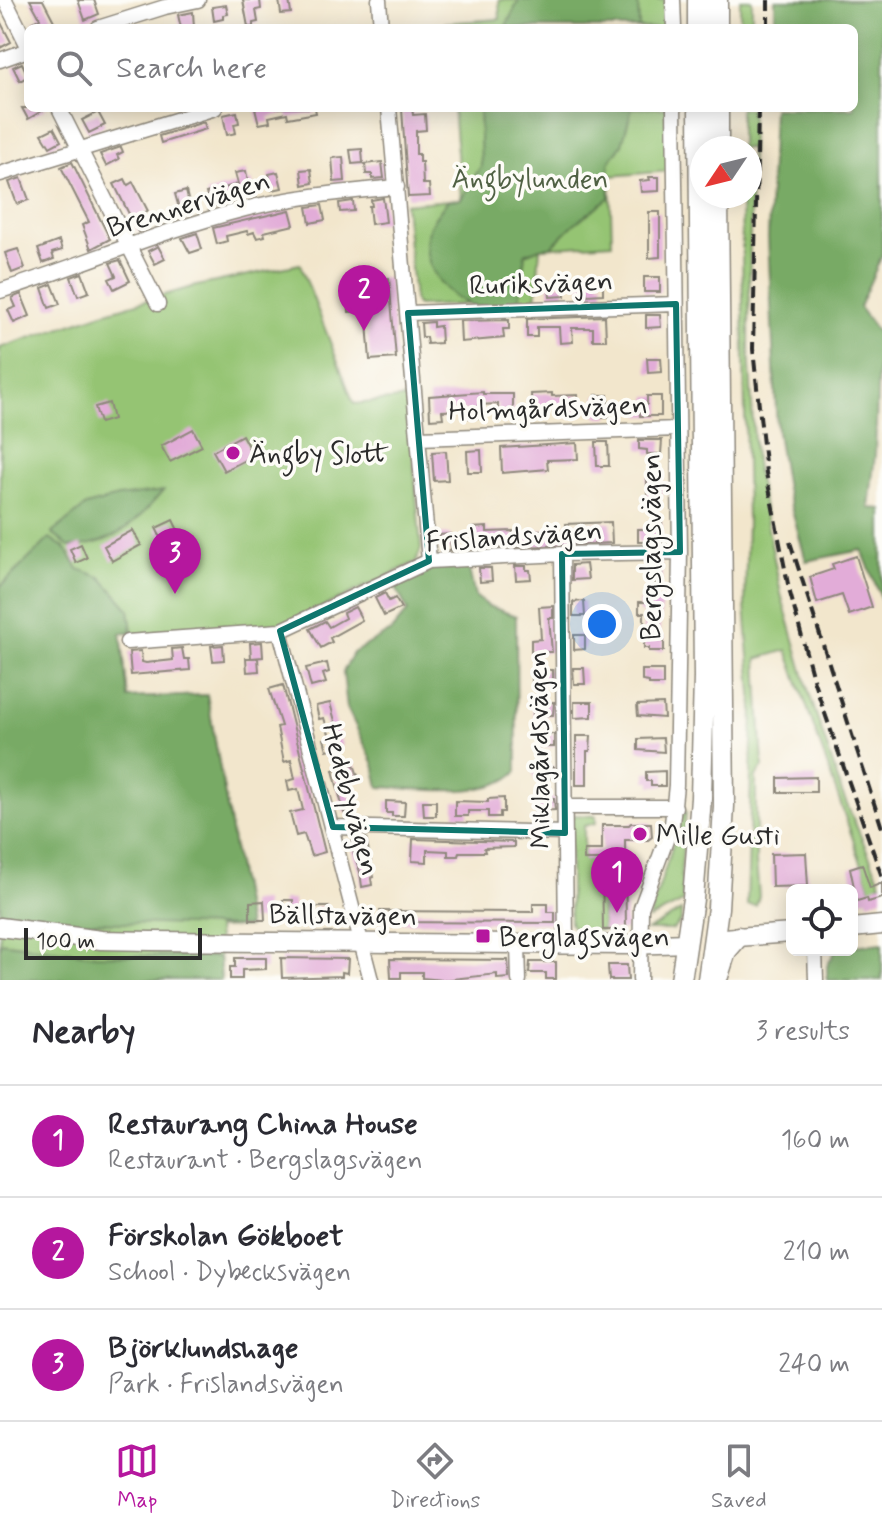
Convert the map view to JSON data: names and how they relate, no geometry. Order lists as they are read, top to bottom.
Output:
{
  "streets": {
    "main road": ["Bergslagsvägen"],
    "street": [
      "Brennervägen",
      "Ruriksvägen",
      "Holmgårdsvägen",
      "Frislandsvägen",
      "Miklagårdsvägen",
      "Hedebyvägen",
      "Bällstavägen"
    ]
  },
  "crossings": [
    ["Ruriksvägen", "Bergslagsvägen"],
    ["Holmgårdsvägen", "Bergslagsvägen"],
    ["Frislandsvägen", "Bergslagsvägen"],
    ["Frislandsvägen", "Miklagårdsvägen"],
    ["Frislandsvägen", "Hedebyvägen"],
    ["Bergslagsvägen", "Bällstavägen"],
    ["Miklagårdsvägen", "Bällstavägen"],
    ["Hedebyvägen", "Bällstavägen"]
  ],
  "parks": ["Ängbylunden"],
  "places": {
    "other": ["Ängby Slott", "Mille Gusti"],
    "transit": ["Berglagsvägen"]
  },
  "scale_bar": "100 m",
  "north": "bottom left",
  "page": {
    "search": "Search here",
    "pins": ["2", "3", "1"],
    "scale": "100 m",
    "heading": ["Nearby", "3 results"],
    "list": [
      {
        "mark": "1",
        "name": "Restaurang China House",
        "note": "Restaurant · Bergslagsvägen",
        "value": "160 m"
      },
      {
        "mark": "2",
        "name": "Förskolan Gökboet",
        "note": "School · Dybecksvägen",
        "value": "210 m"
      },
      {
        "mark": "3",
        "name": "Björklundshage",
        "note": "Park · Frislandsvägen",
        "value": "240 m"
      }
    ],
    "nav": ["Map", "Directions", "Saved"]
  }
}
